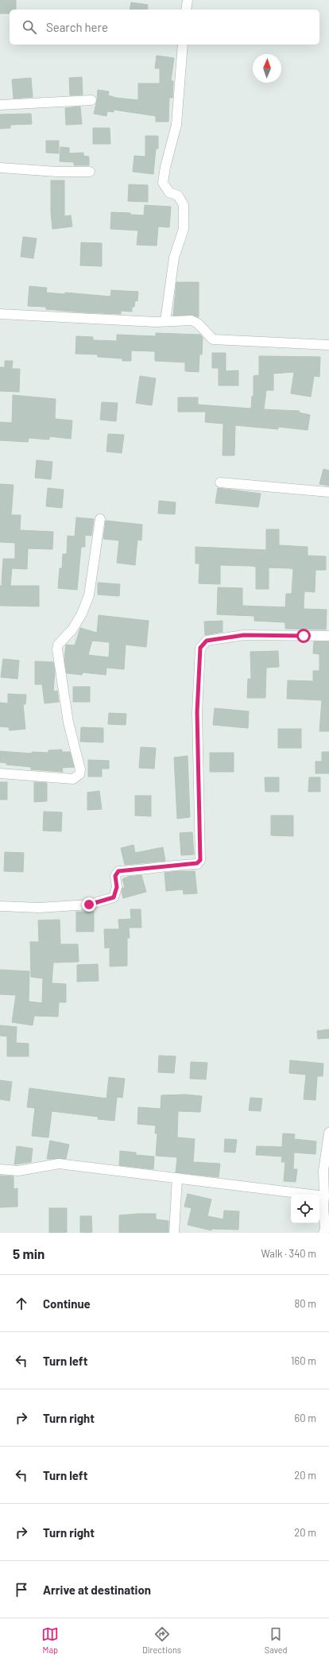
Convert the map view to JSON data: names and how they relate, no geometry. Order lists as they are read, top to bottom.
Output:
{
  "north": "top",
  "page": {
    "search": "Search here",
    "heading": ["5 min", "Walk · 340 m"],
    "list": [
      ["Continue", "80 m"],
      ["Turn left", "160 m"],
      ["Turn right", "60 m"],
      ["Turn left", "20 m"],
      ["Turn right", "20 m"],
      "Arrive at destination"
    ],
    "nav": ["Map", "Directions", "Saved"]
  }
}
